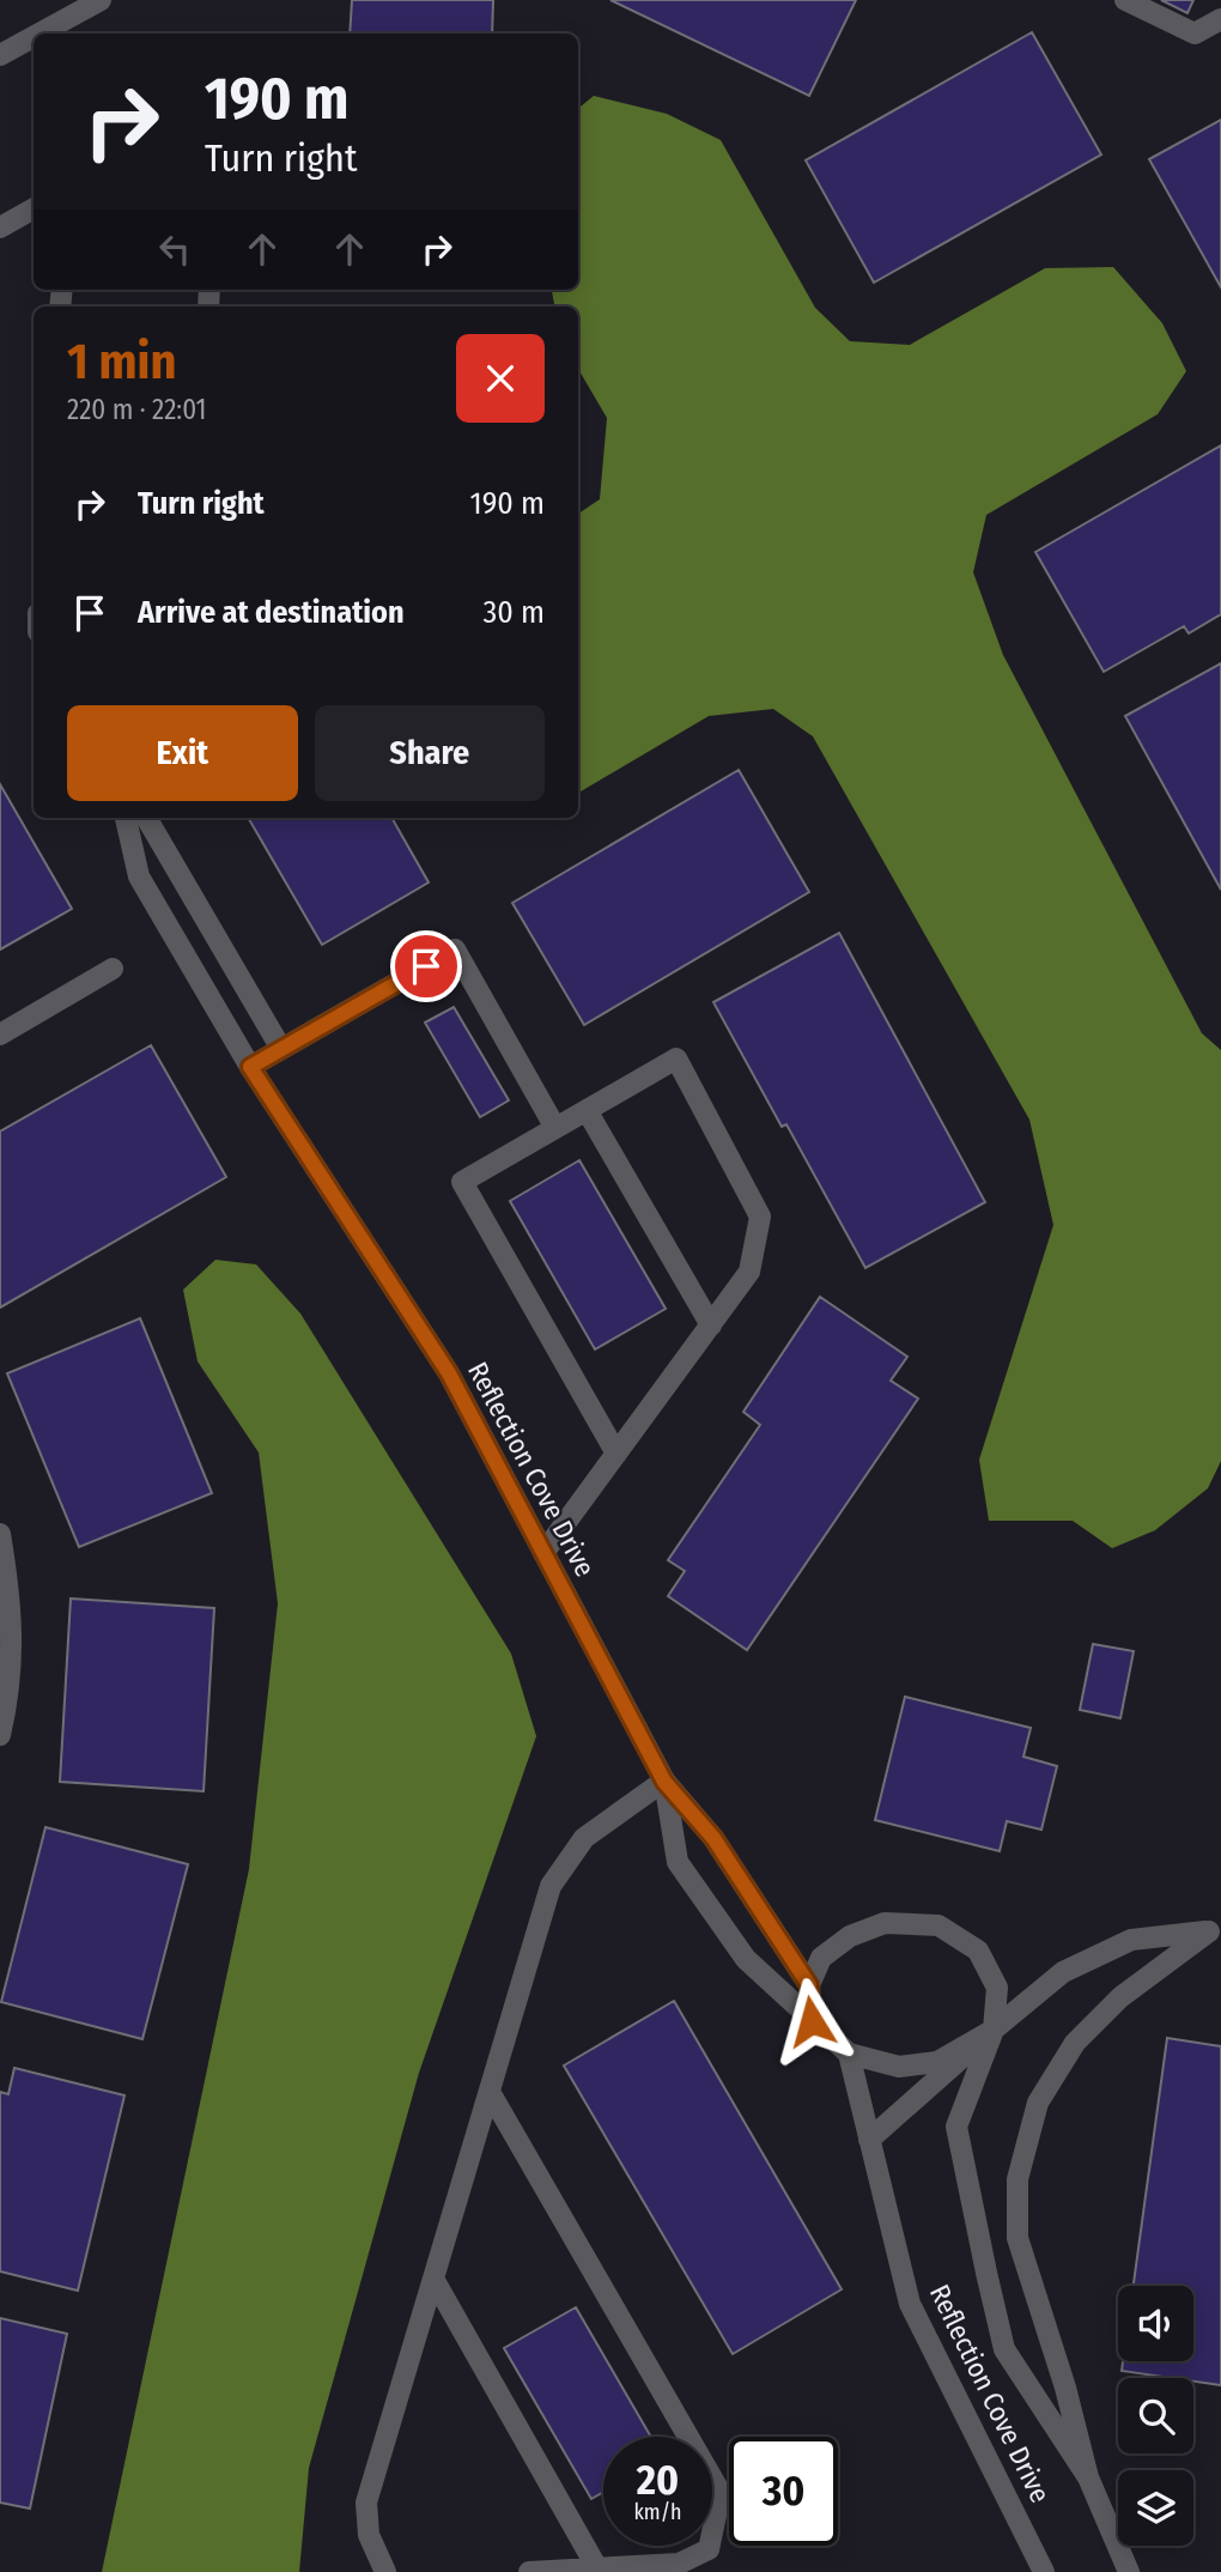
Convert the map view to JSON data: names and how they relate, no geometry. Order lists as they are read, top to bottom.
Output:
{
  "streets": {
    "street": ["Reflection Cove Drive"]
  },
  "page": {
    "turn": ["190 m", "Turn right"],
    "heading": ["1 min", "220 m · 22:01"],
    "list": [
      {
        "name": "Turn right",
        "value": "190 m"
      },
      {
        "name": "Arrive at destination",
        "value": "30 m"
      }
    ],
    "buttons": ["Exit", "Share"],
    "speed": "20 km/h",
    "limit": "30"
  }
}
